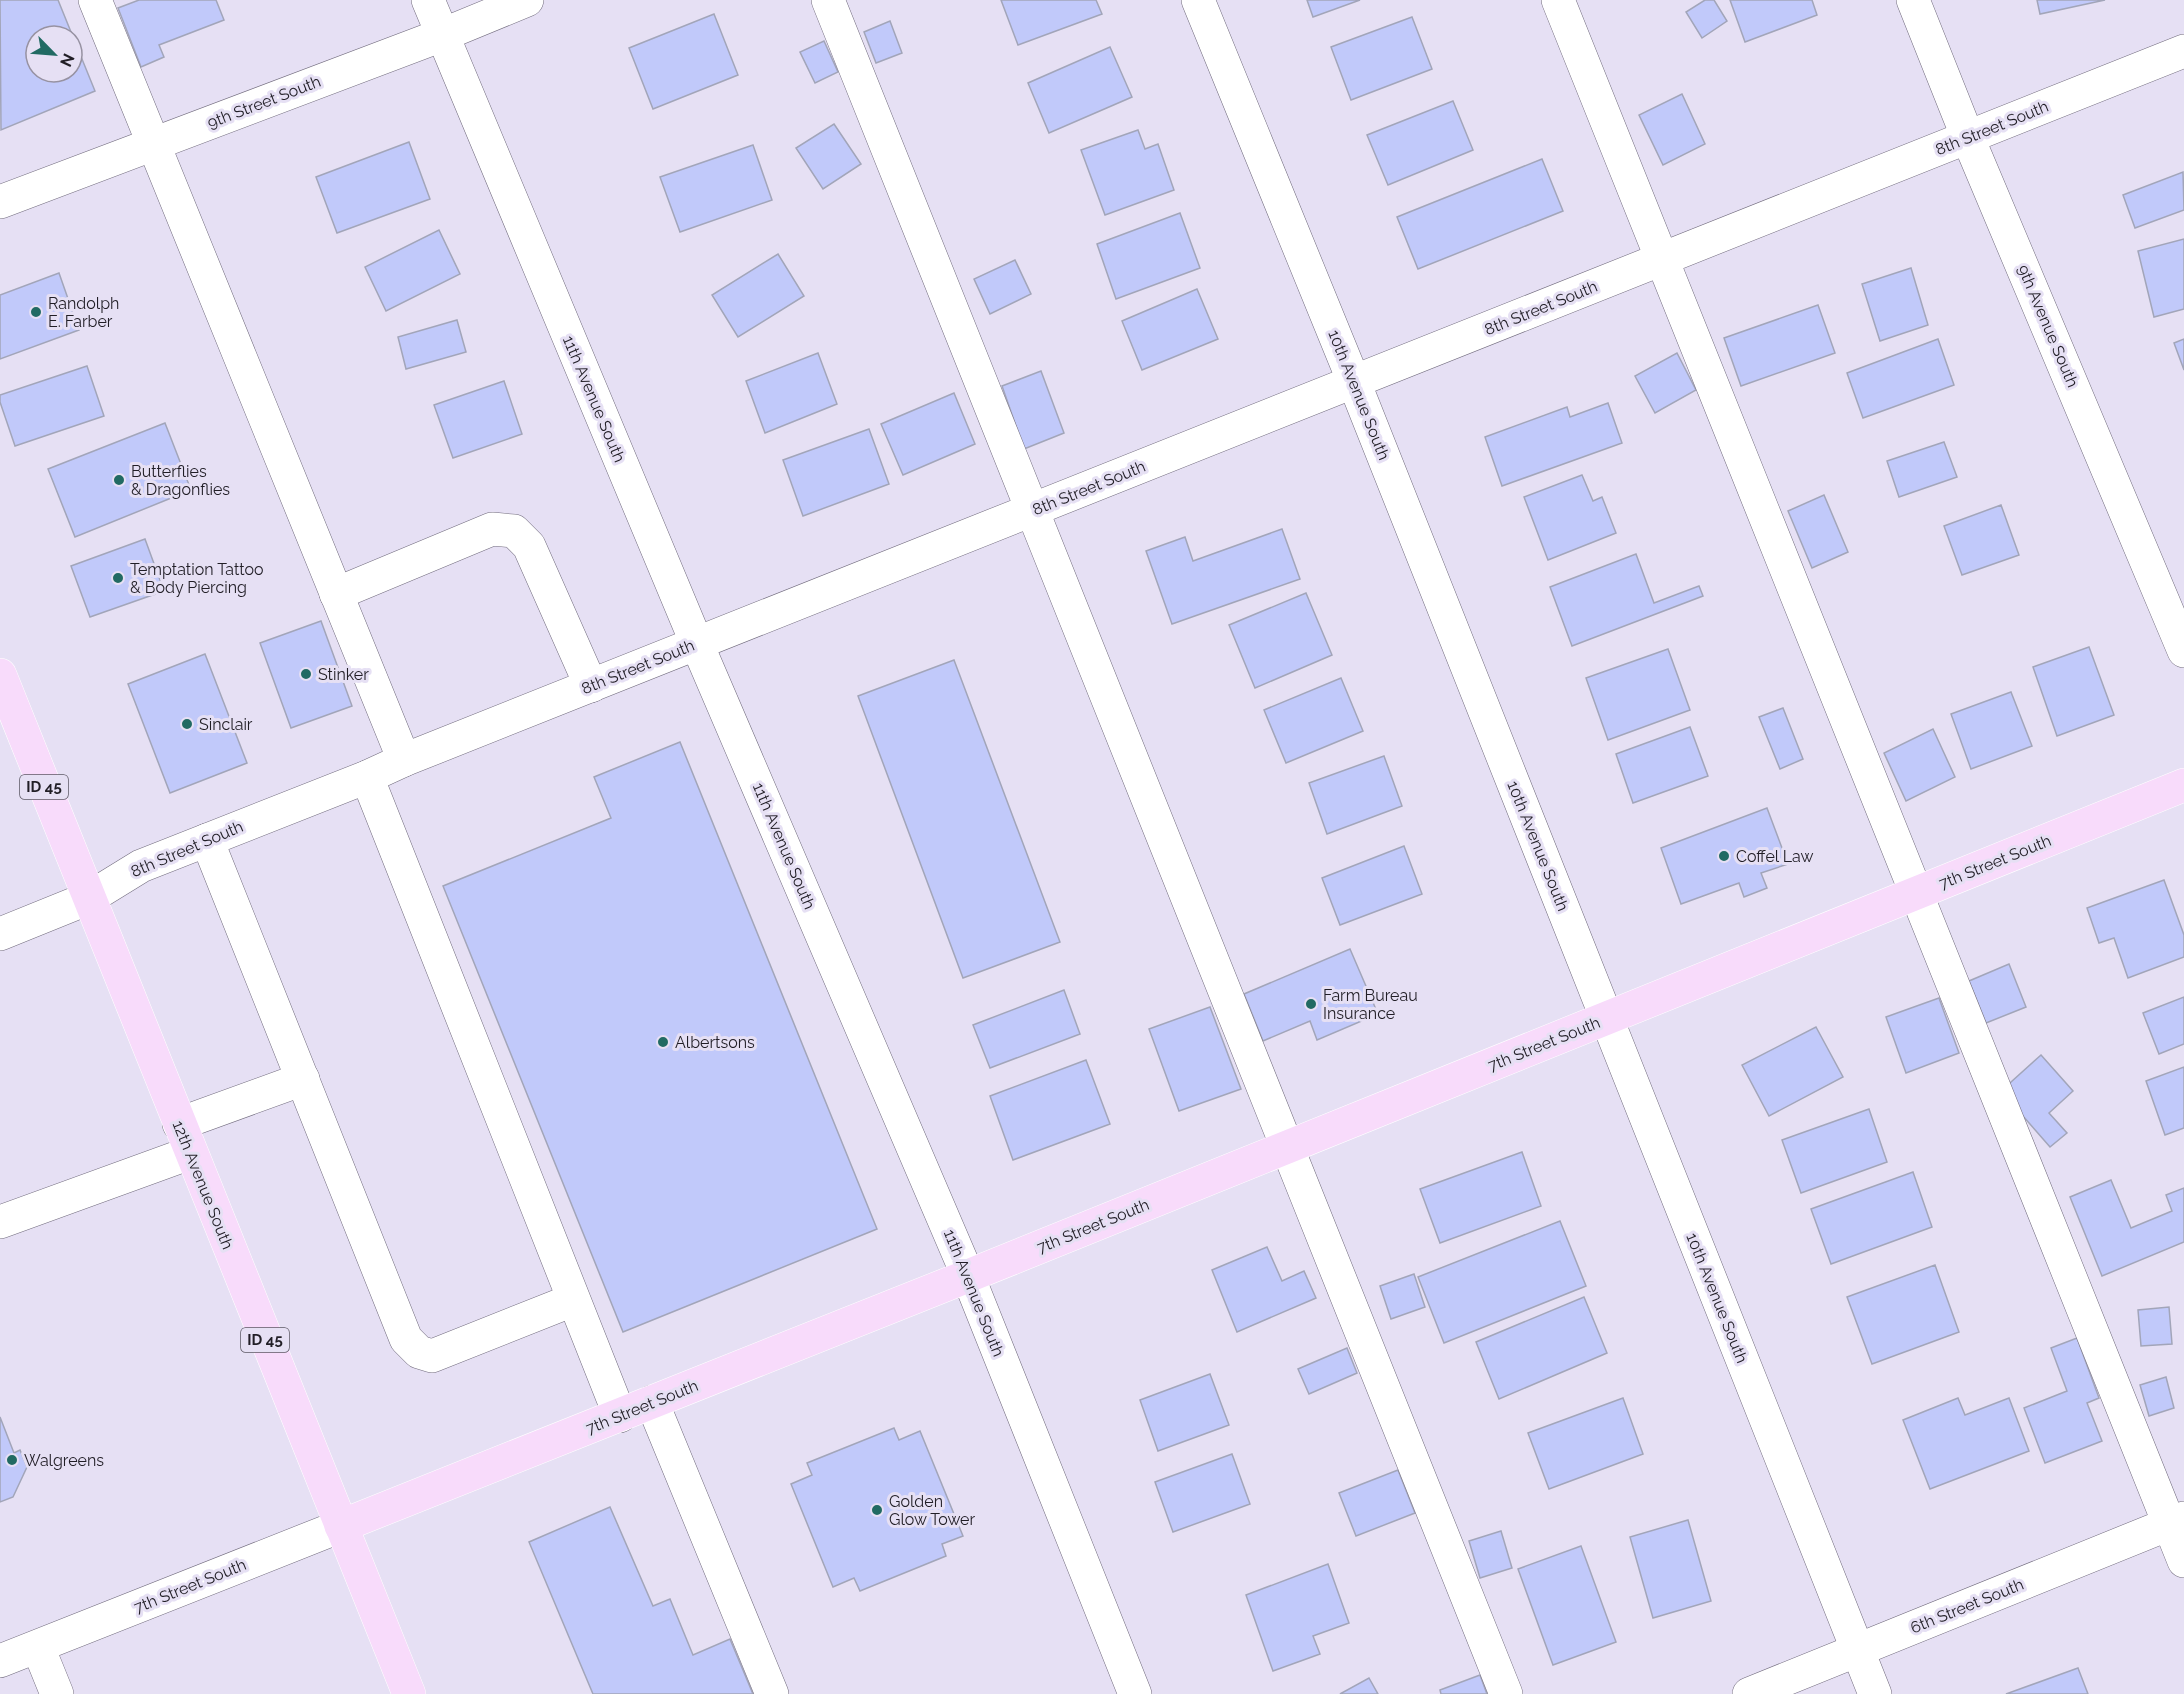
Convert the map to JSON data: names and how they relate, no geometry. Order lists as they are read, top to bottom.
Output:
{
  "streets": {
    "main road": ["ID 45", "7th Street South", "12th Avenue South"],
    "street": [
      "9th Street South",
      "8th Street South",
      "9th Avenue South",
      "10th Avenue South",
      "11th Avenue South",
      "6th Street South"
    ]
  },
  "crossings": [
    ["9th Street South", "11th Avenue South"],
    ["8th Street South", "9th Avenue South"],
    ["8th Street South", "10th Avenue South"],
    ["8th Street South", "11th Avenue South"],
    ["8th Street South", "12th Avenue South"],
    ["10th Avenue South", "7th Street South"],
    ["10th Avenue South", "6th Street South"],
    ["11th Avenue South", "7th Street South"],
    ["7th Street South", "12th Avenue South"]
  ],
  "places": [
    "Randolph E. Farber",
    "Butterflies & Dragonflies",
    "Temptation Tattoo & Body Piercing",
    "Stinker",
    "Sinclair",
    "Coffel Law",
    "Farm Bureau Insurance",
    "Albertsons",
    "Walgreens",
    "Golden Glow Tower"
  ],
  "north": "bottom right"
}
